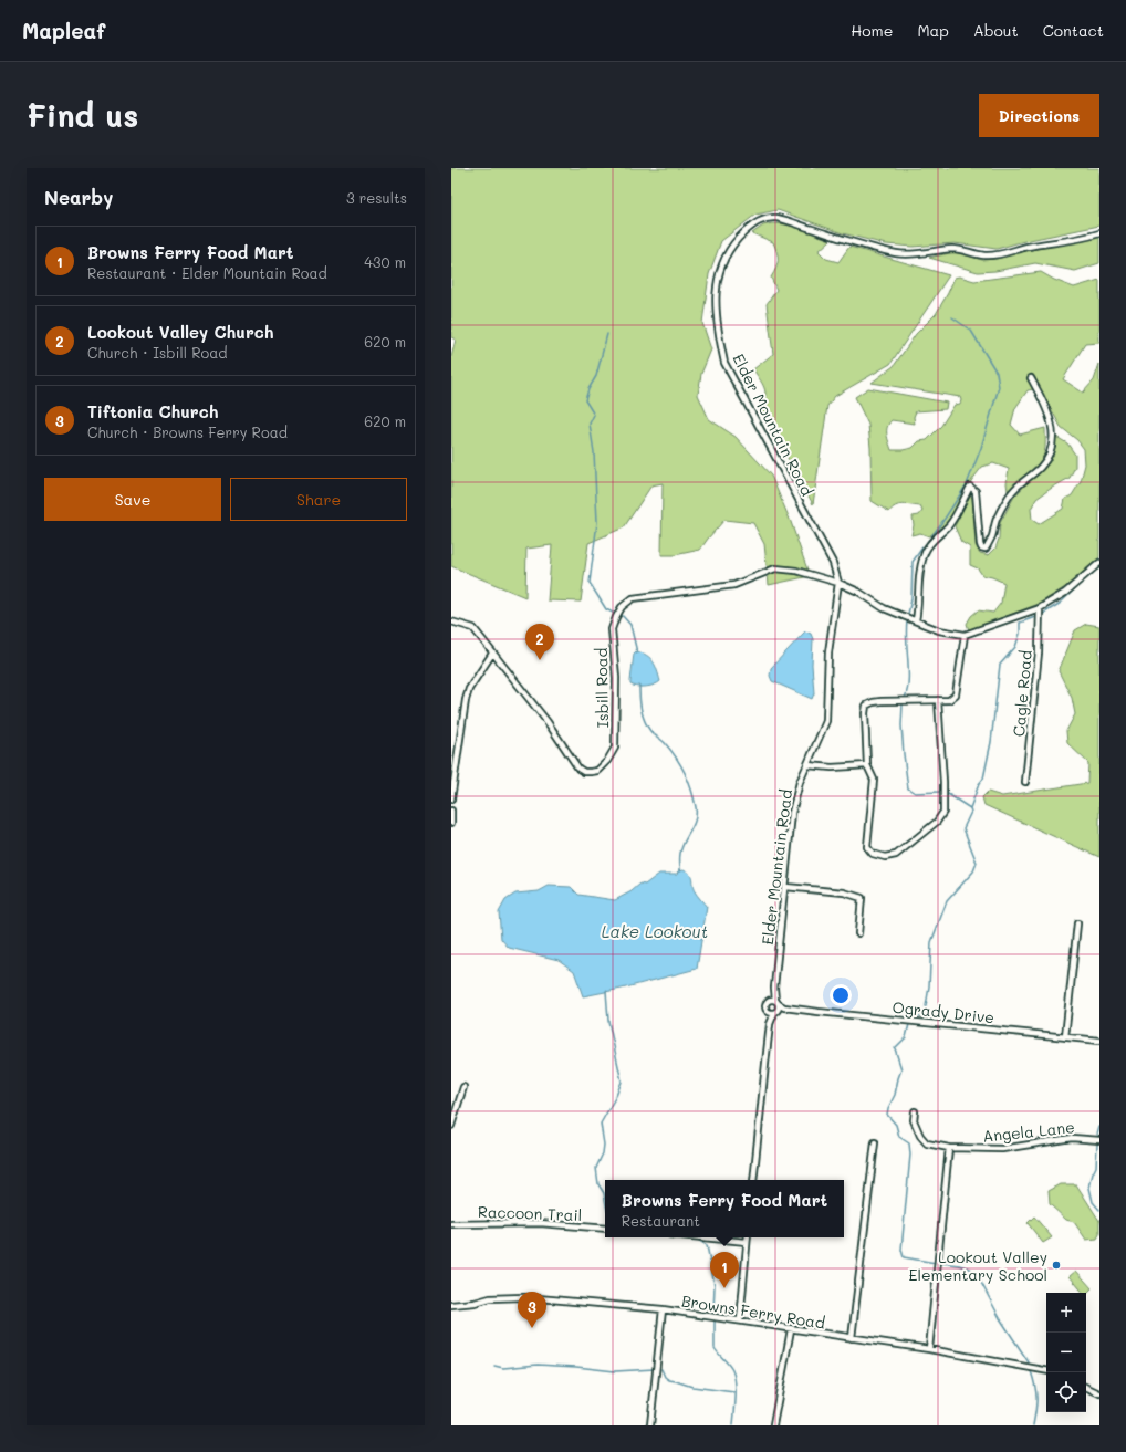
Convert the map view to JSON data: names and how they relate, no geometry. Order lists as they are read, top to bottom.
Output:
{
  "streets": {
    "street": [
      "Elder Mountain Road",
      "Isbill Road",
      "Cagle Road",
      "Ogrady Drive",
      "Angela Lane",
      "Raccoon Trail",
      "Browns Ferry Road"
    ]
  },
  "crossings": [
    ["Elder Mountain Road", "Isbill Road"],
    ["Elder Mountain Road", "Ogrady Drive"]
  ],
  "water": ["Lake Lookout"],
  "places": ["Lookout Valley Elementary School"],
  "page": {
    "header": "Mapleaf",
    "nav": [
      "Home",
      "Map",
      "About",
      "Contact"
    ],
    "buttons": [
      "Directions",
      ["Save", "Share"]
    ],
    "title": "Find us",
    "heading": ["Nearby", "3 results"],
    "list": [
      {
        "mark": "1",
        "name": "Browns Ferry Food Mart",
        "note": "Restaurant · Elder Mountain Road",
        "value": "430 m"
      },
      {
        "mark": "2",
        "name": "Lookout Valley Church",
        "note": "Church · Isbill Road",
        "value": "620 m"
      },
      {
        "mark": "3",
        "name": "Tiftonia Church",
        "note": "Church · Browns Ferry Road",
        "value": "620 m"
      }
    ],
    "pins": ["2", "1", "3"],
    "popup": ["Browns Ferry Food Mart", "Restaurant"],
    "map_buttons": ["+", "−"]
  }
}
